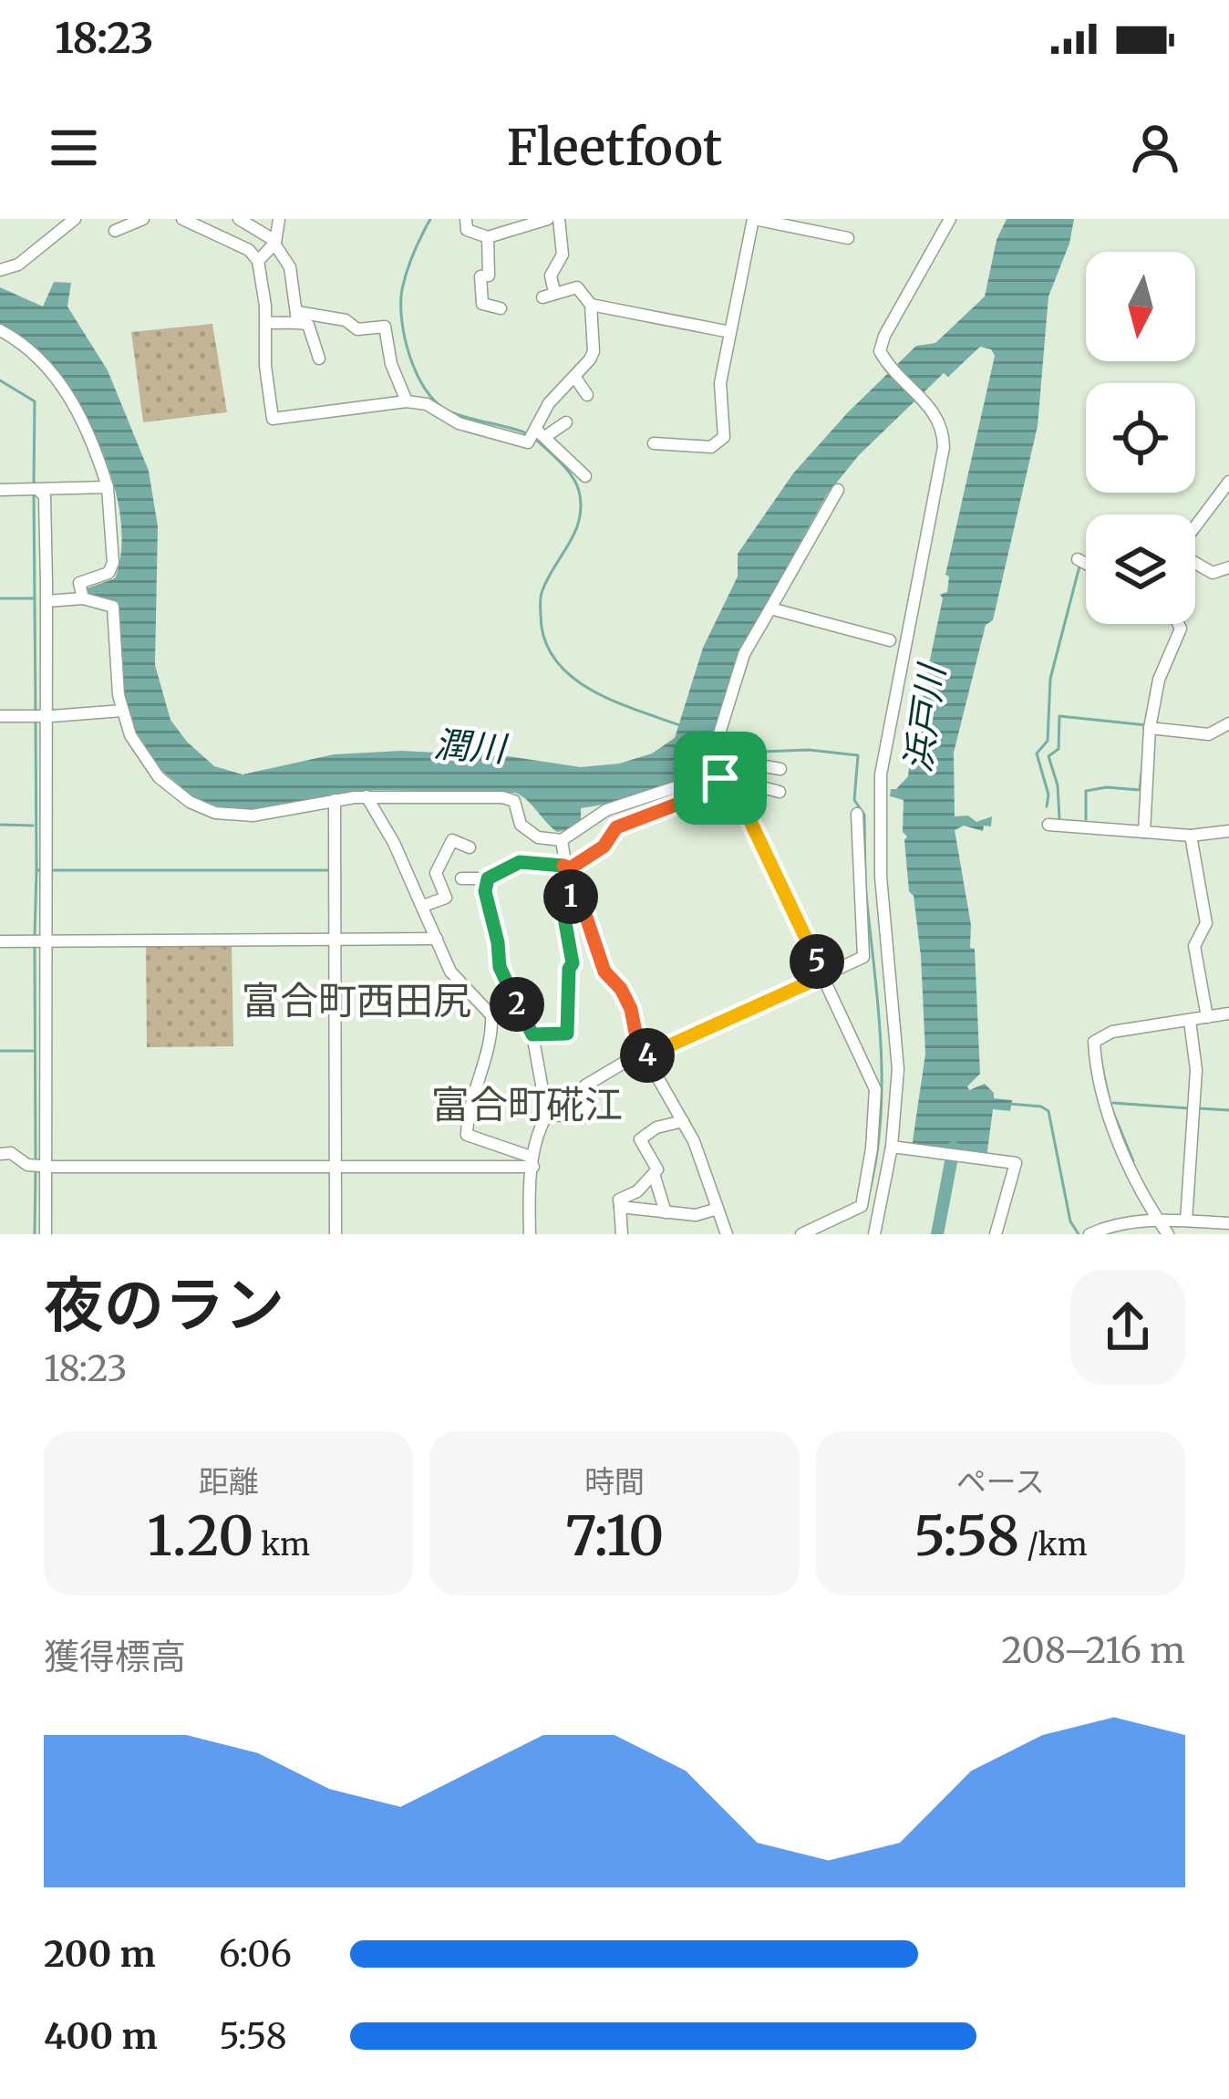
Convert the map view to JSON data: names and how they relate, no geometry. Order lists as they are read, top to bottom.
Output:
{
  "districts": ["富合町西田尻", "富合町硴江"],
  "water": ["浜戸川", "潤川"],
  "north": "bottom",
  "page": {
    "status": "18:23",
    "header": "Fleetfoot",
    "pins": [
      "1",
      "5",
      "2",
      "4"
    ],
    "heading": ["夜のラン", "18:23"],
    "stats": [
      ["距離", "1.20 km"],
      ["時間", "7:10"],
      ["ペース", "5:58 /km"]
    ],
    "chart": ["獲得標高", "208–216 m"],
    "list": [
      {
        "name": "200 m",
        "note": "6:06"
      },
      {
        "name": "400 m",
        "note": "5:58"
      }
    ]
  }
}
